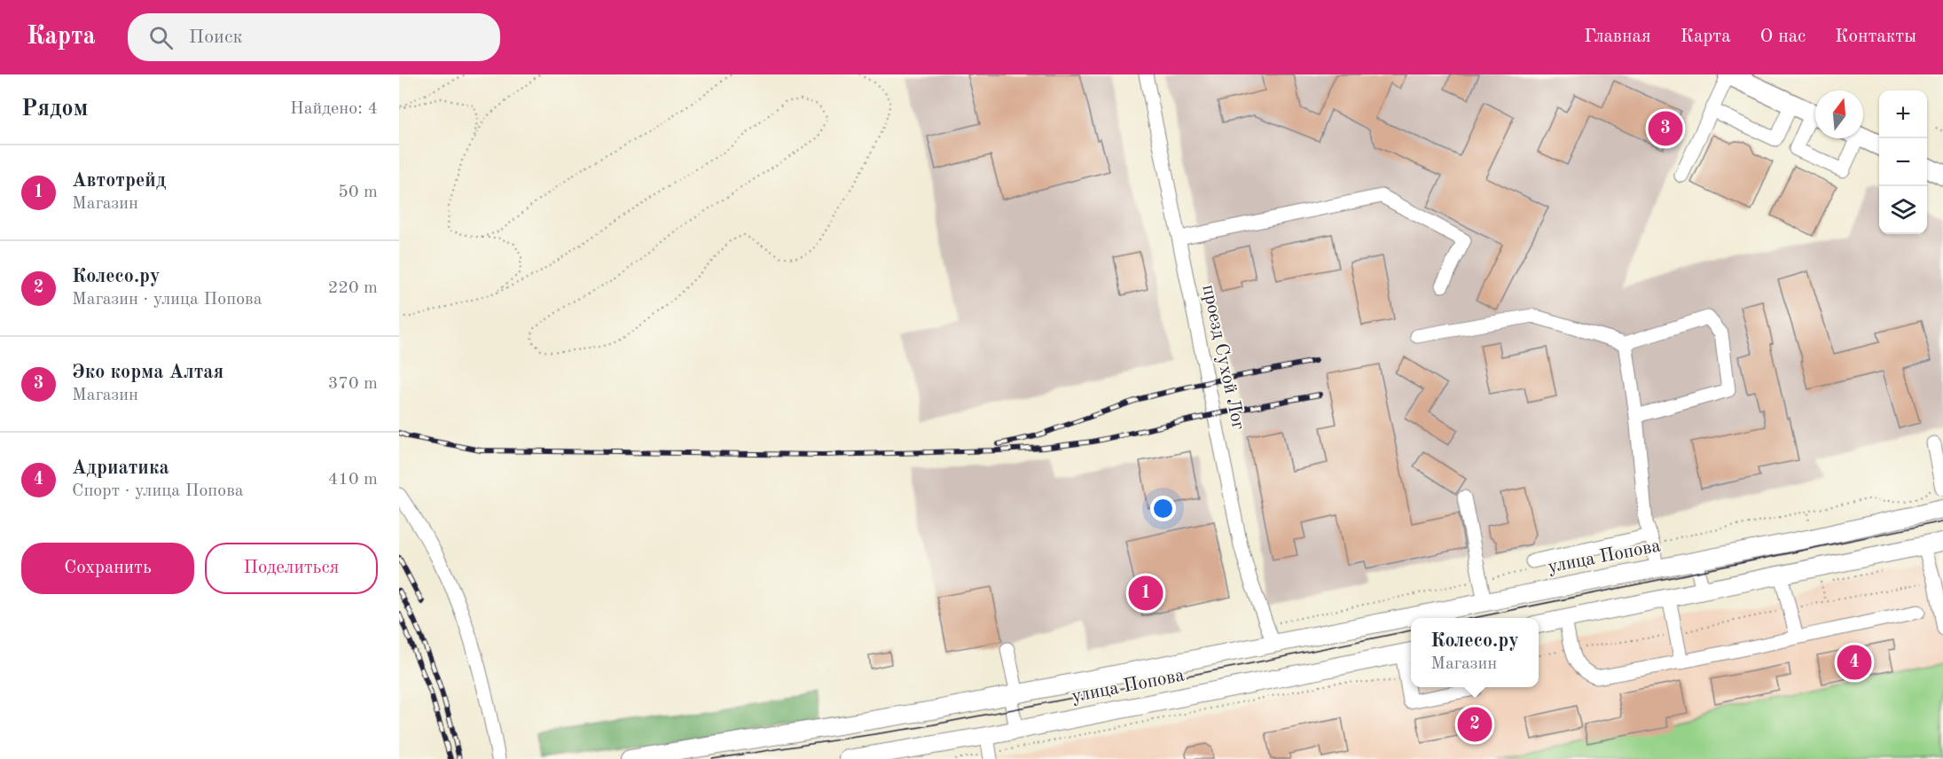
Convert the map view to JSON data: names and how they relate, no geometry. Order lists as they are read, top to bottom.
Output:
{
  "streets": {
    "main road": ["улица Попова"],
    "street": ["проезд Сухой Лог"]
  },
  "crossings": [
    ["проезд Сухой Лог", "улица Попова"]
  ],
  "north": "top",
  "page": {
    "header": "Карта",
    "search": "Поиск",
    "nav": [
      "Главная",
      "Карта",
      "О нас",
      "Контакты"
    ],
    "heading": ["Рядом", "Найдено: 4"],
    "map_buttons": ["+", "−"],
    "pins": [
      "3",
      "1",
      "4",
      "2"
    ],
    "list": [
      {
        "mark": "1",
        "name": "Автотрейд",
        "note": "Магазин",
        "value": "50 m"
      },
      {
        "mark": "2",
        "name": "Колесо.ру",
        "note": "Магазин · улица Попова",
        "value": "220 m"
      },
      {
        "mark": "3",
        "name": "Эко корма Алтая",
        "note": "Магазин",
        "value": "370 m"
      },
      {
        "mark": "4",
        "name": "Адриатика",
        "note": "Спорт · улица Попова",
        "value": "410 m"
      }
    ],
    "buttons": ["Сохранить", "Поделиться"],
    "popup": ["Колесо.ру", "Магазин"]
  }
}
